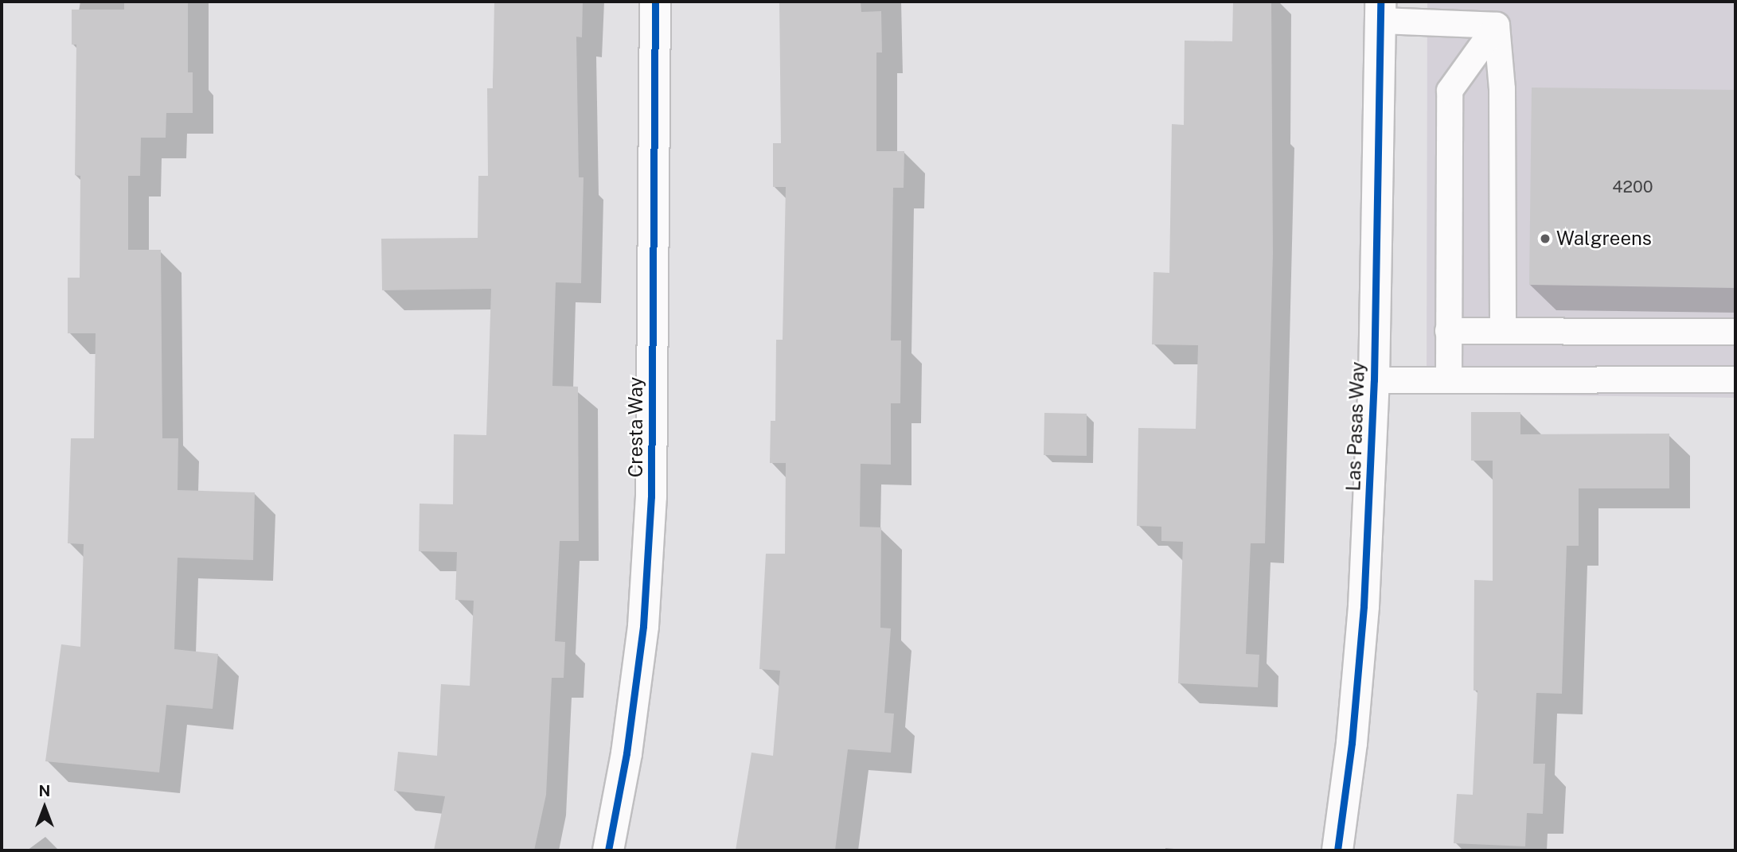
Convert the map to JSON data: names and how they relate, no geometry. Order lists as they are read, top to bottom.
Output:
{
  "streets": {
    "street": ["Las Pasas Way", "Cresta Way"]
  },
  "places": ["Walgreens"],
  "house_numbers": ["4200"],
  "north": "top"
}
